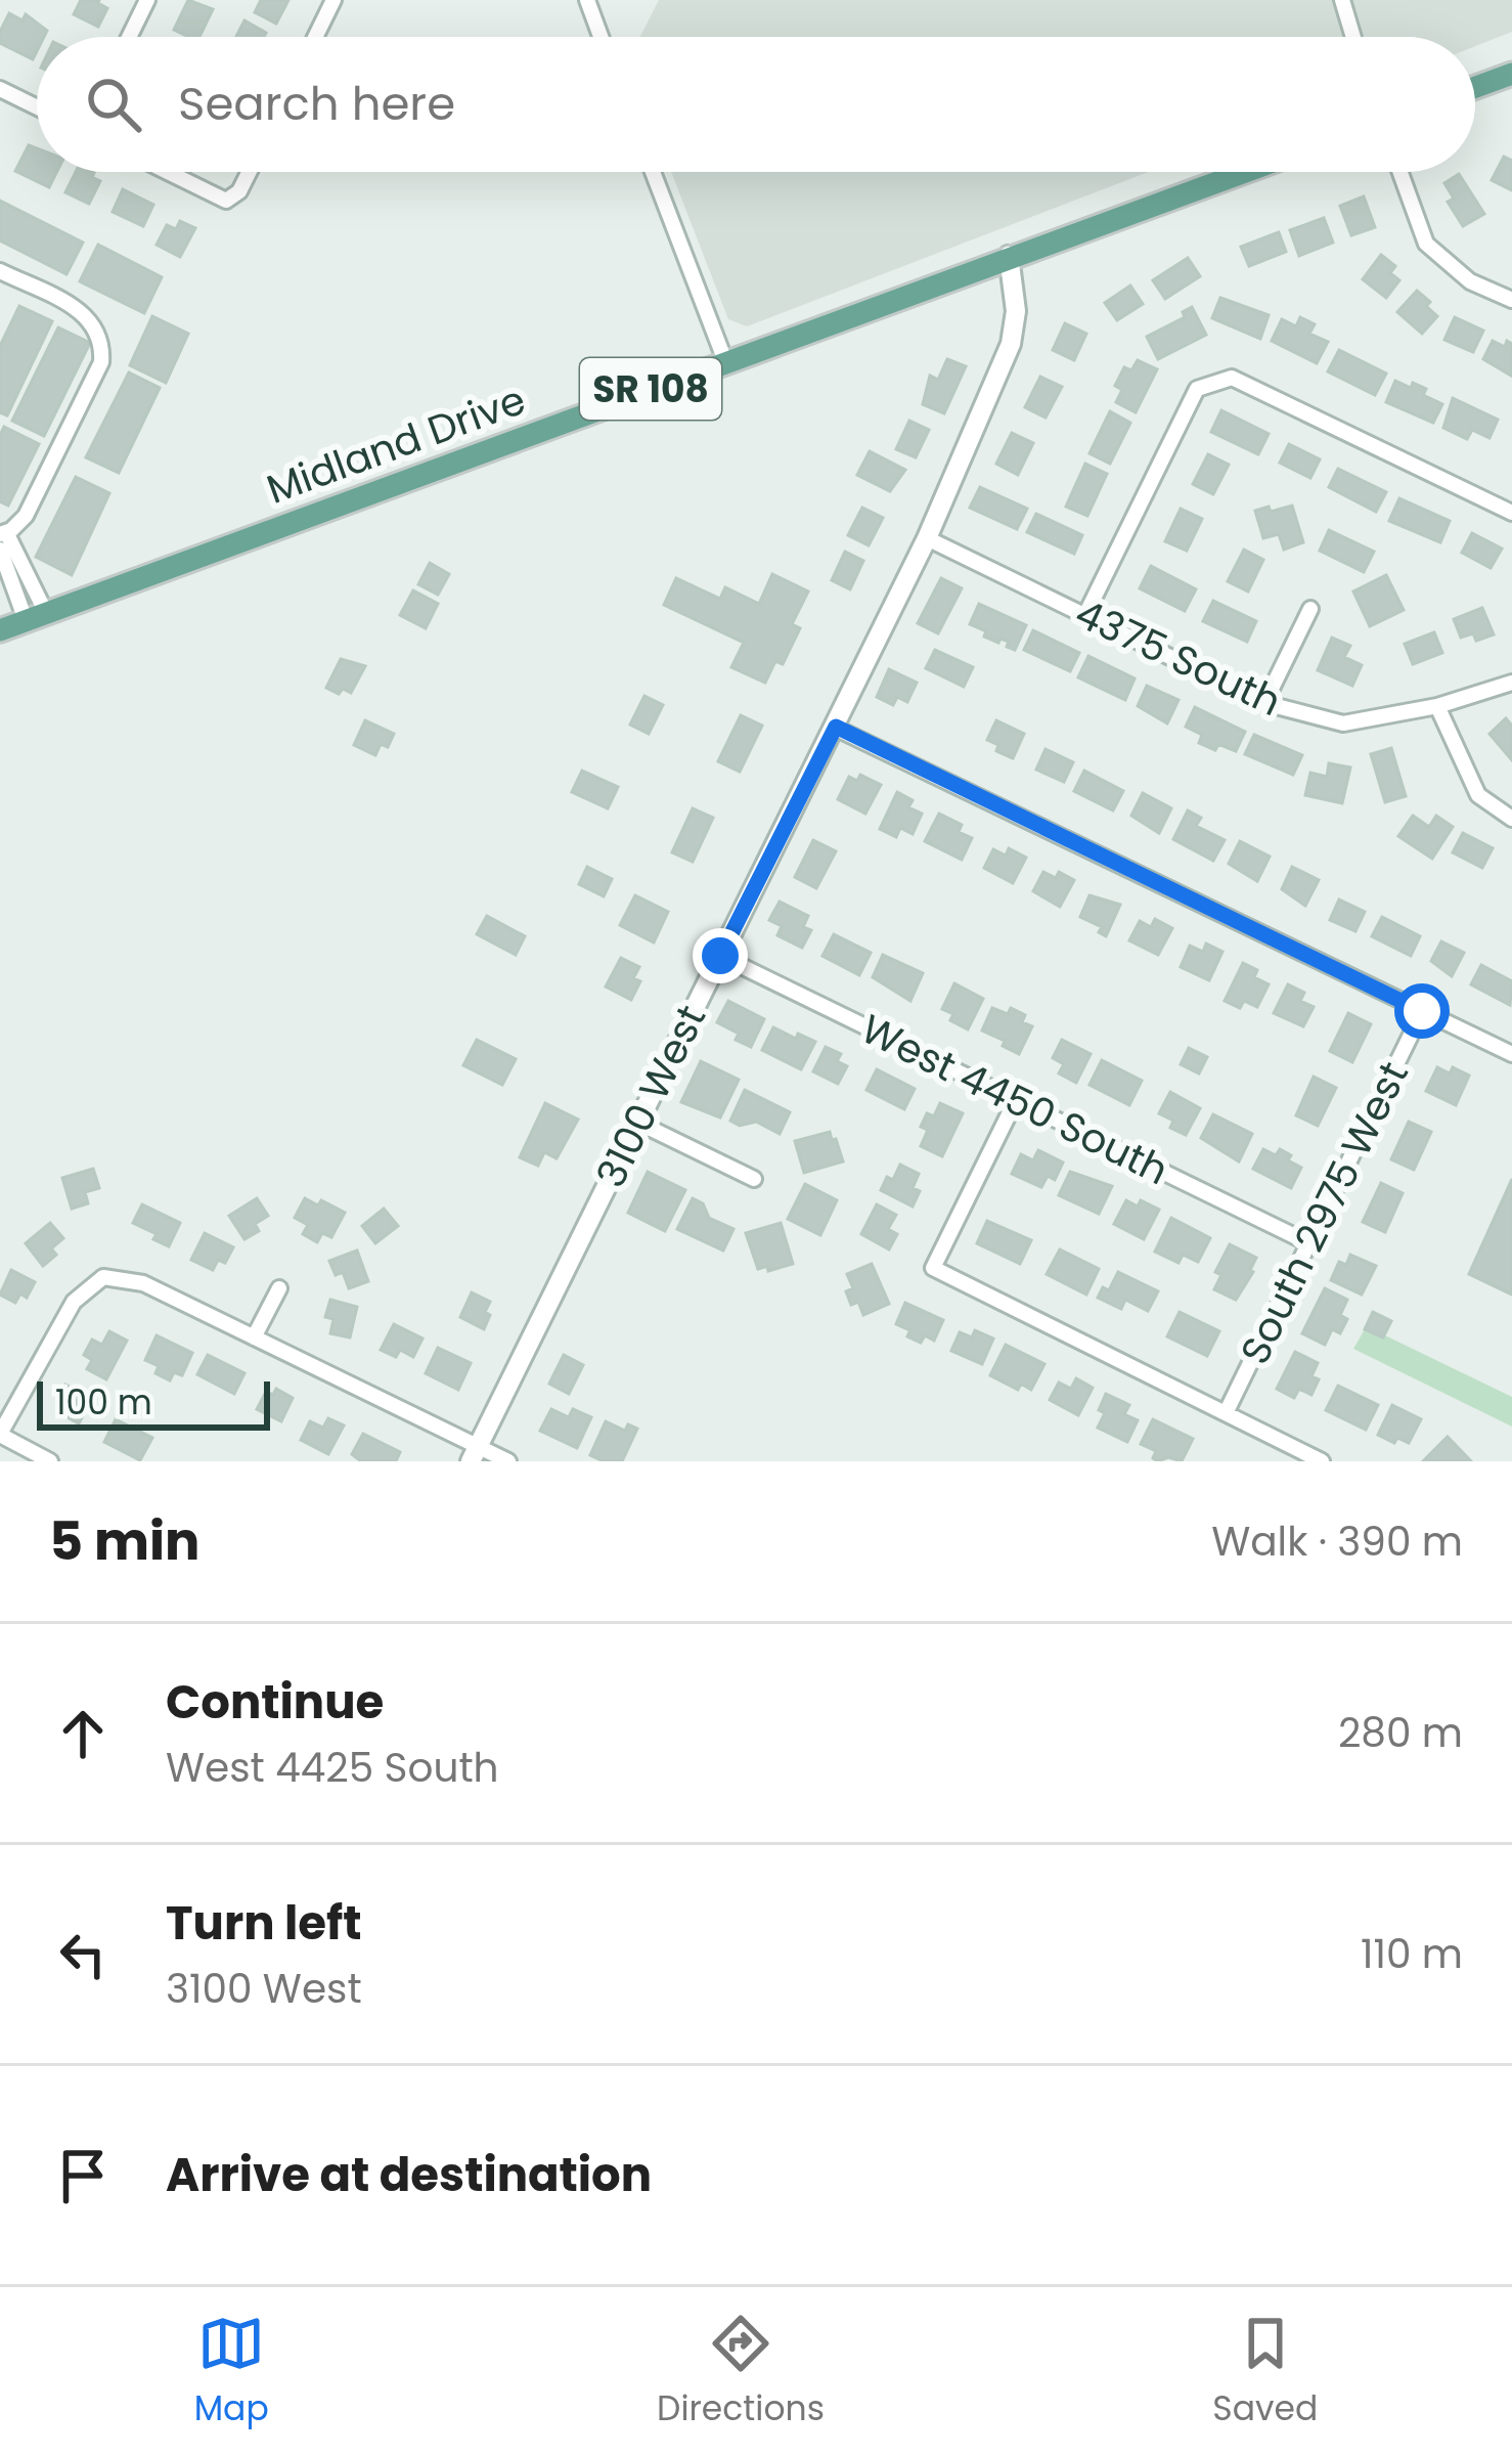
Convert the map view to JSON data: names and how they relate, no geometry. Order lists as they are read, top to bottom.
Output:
{
  "streets": {
    "main road": ["SR 108", "Midland Drive"],
    "street": [
      "4375 South",
      "3100 West",
      "West 4450 South",
      "South 2975 West"
    ]
  },
  "crossings": [
    ["Midland Drive", "3100 West"],
    ["4375 South", "3100 West"],
    ["3100 West", "West 4450 South"],
    ["West 4450 South", "South 2975 West"]
  ],
  "scale_bar": "100 m",
  "page": {
    "search": "Search here",
    "scale": "100 m",
    "heading": ["5 min", "Walk · 390 m"],
    "list": [
      ["Continue", "West 4425 South", "280 m"],
      ["Turn left", "3100 West", "110 m"],
      "Arrive at destination"
    ],
    "nav": ["Map", "Directions", "Saved"]
  }
}
